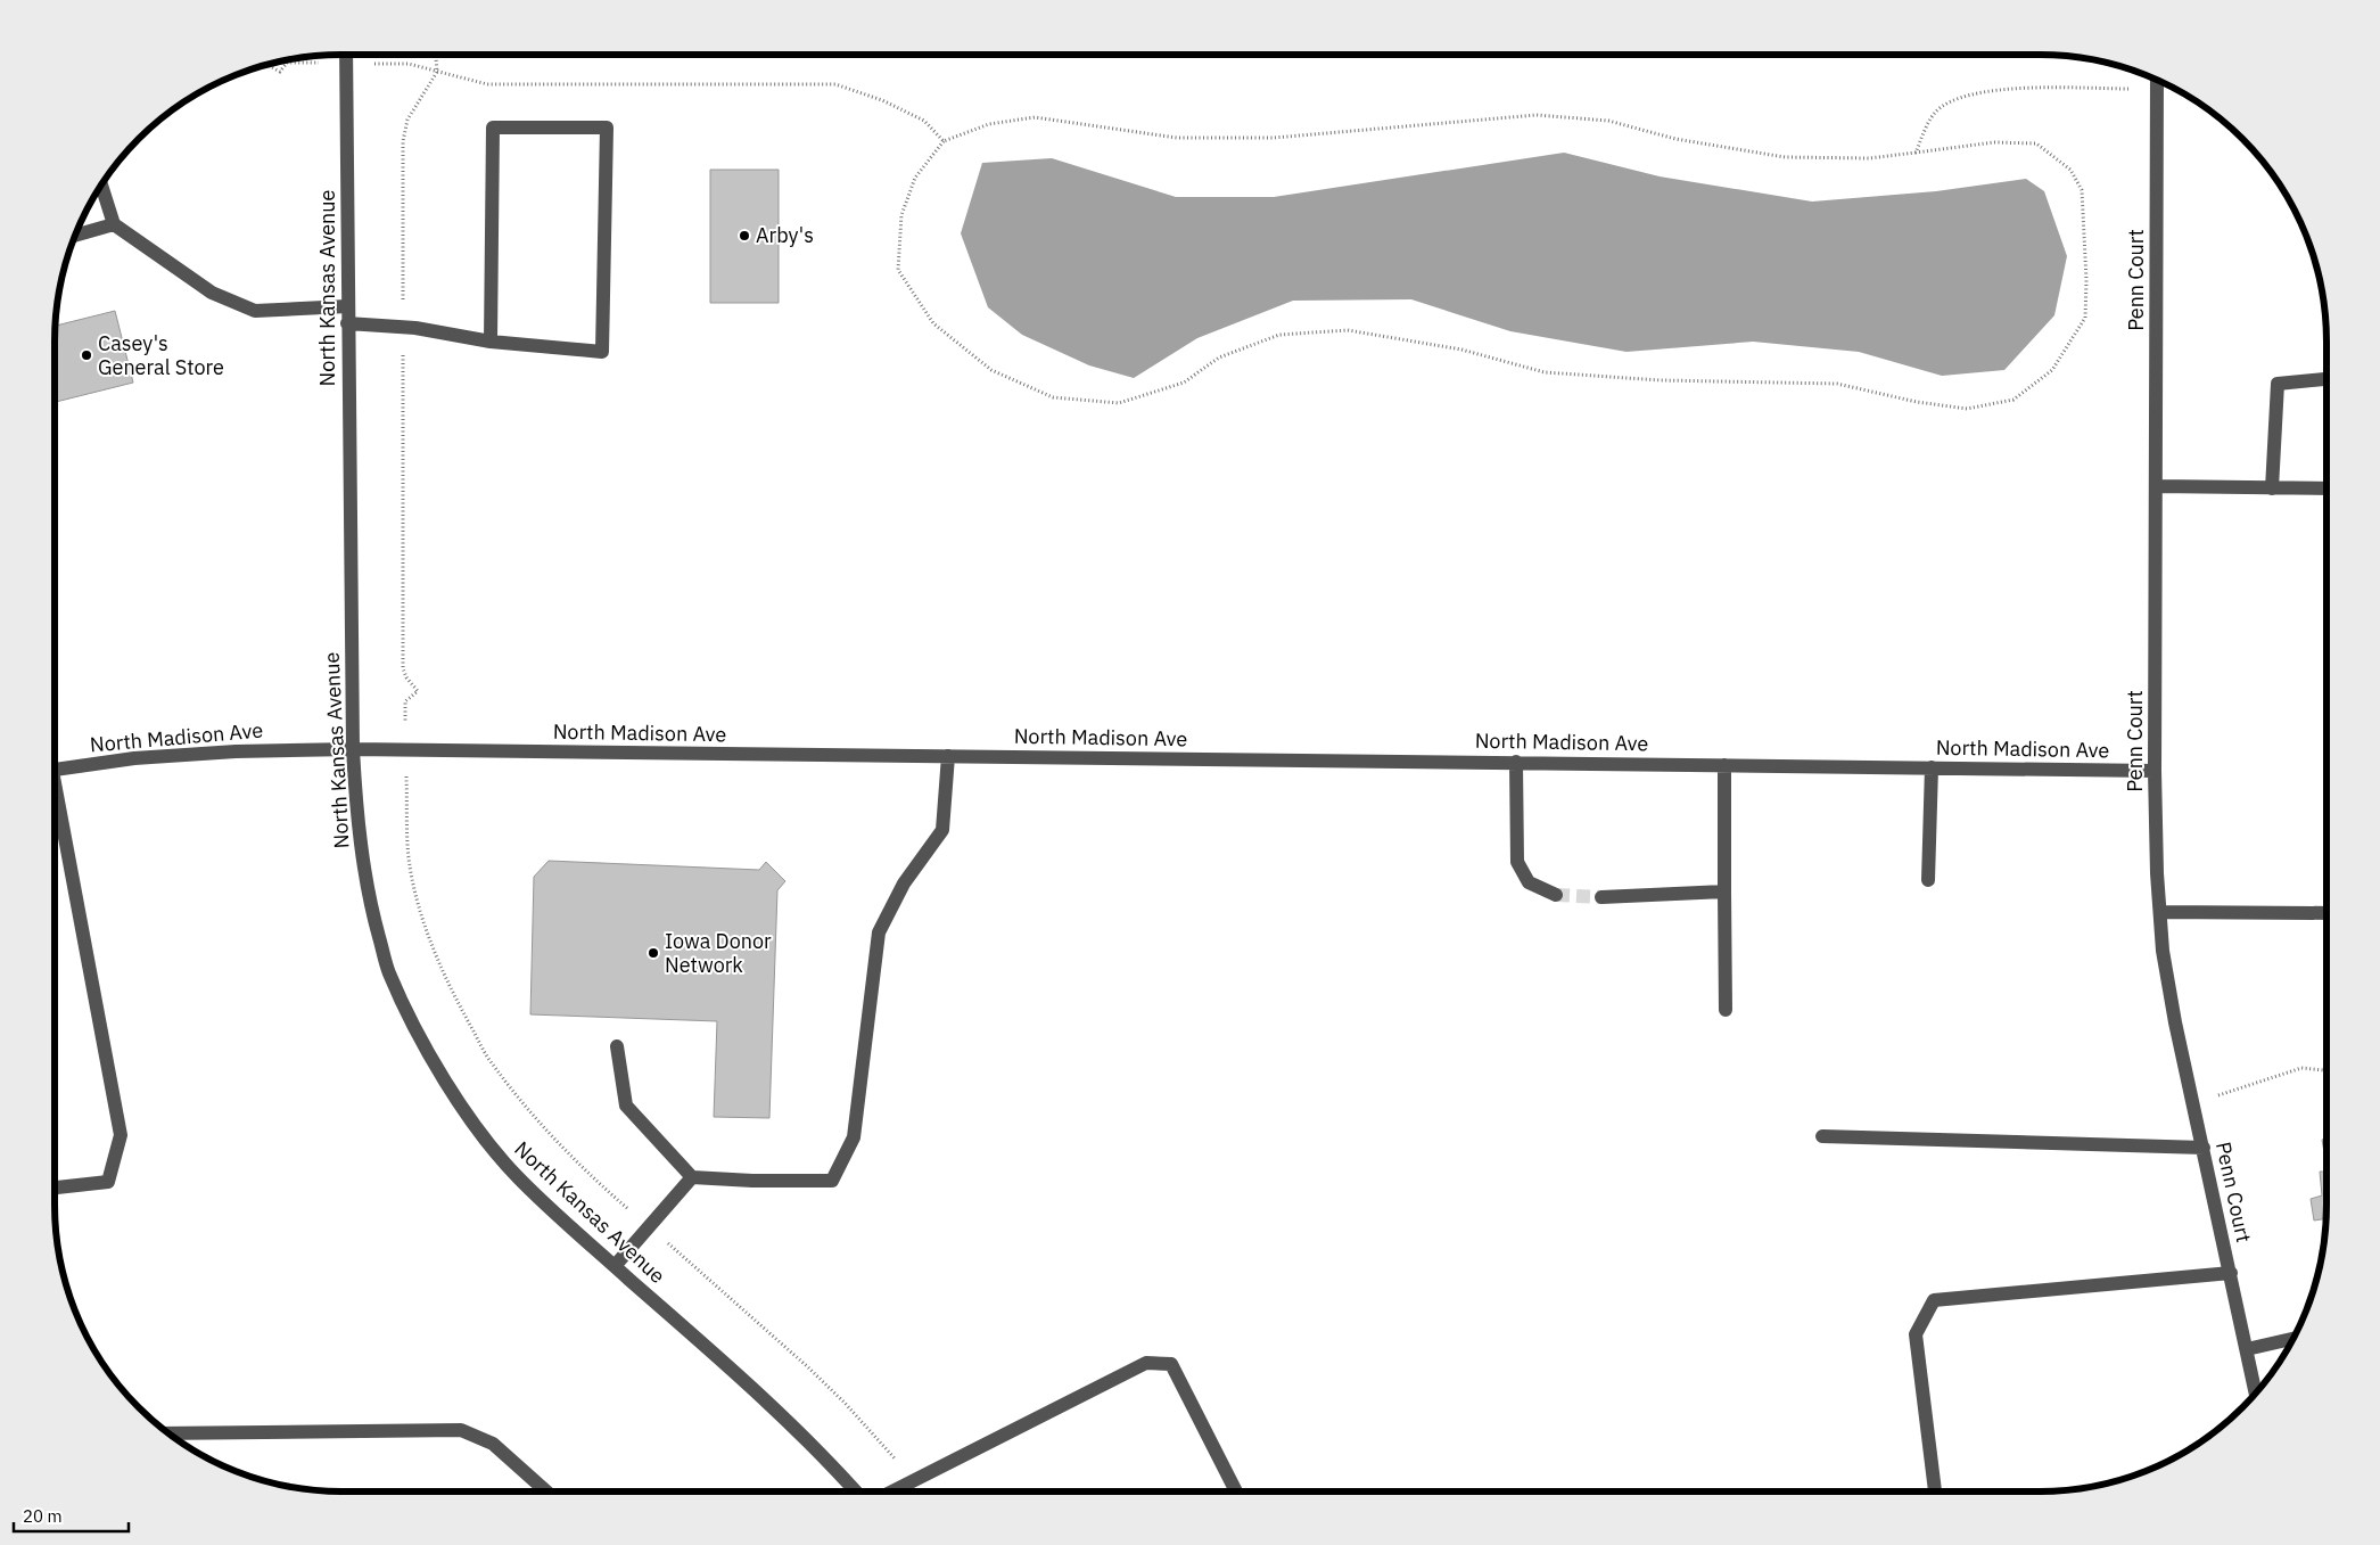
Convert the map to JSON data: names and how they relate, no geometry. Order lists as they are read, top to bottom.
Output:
{
  "streets": {
    "street": ["Penn Court", "North Kansas Avenue", "North Madison Ave"]
  },
  "crossings": [
    ["Penn Court", "North Madison Ave"],
    ["North Kansas Avenue", "North Madison Ave"]
  ],
  "places": ["Arby's", "Casey's General Store", "Iowa Donor Network"],
  "scale_bar": "20 m"
}
